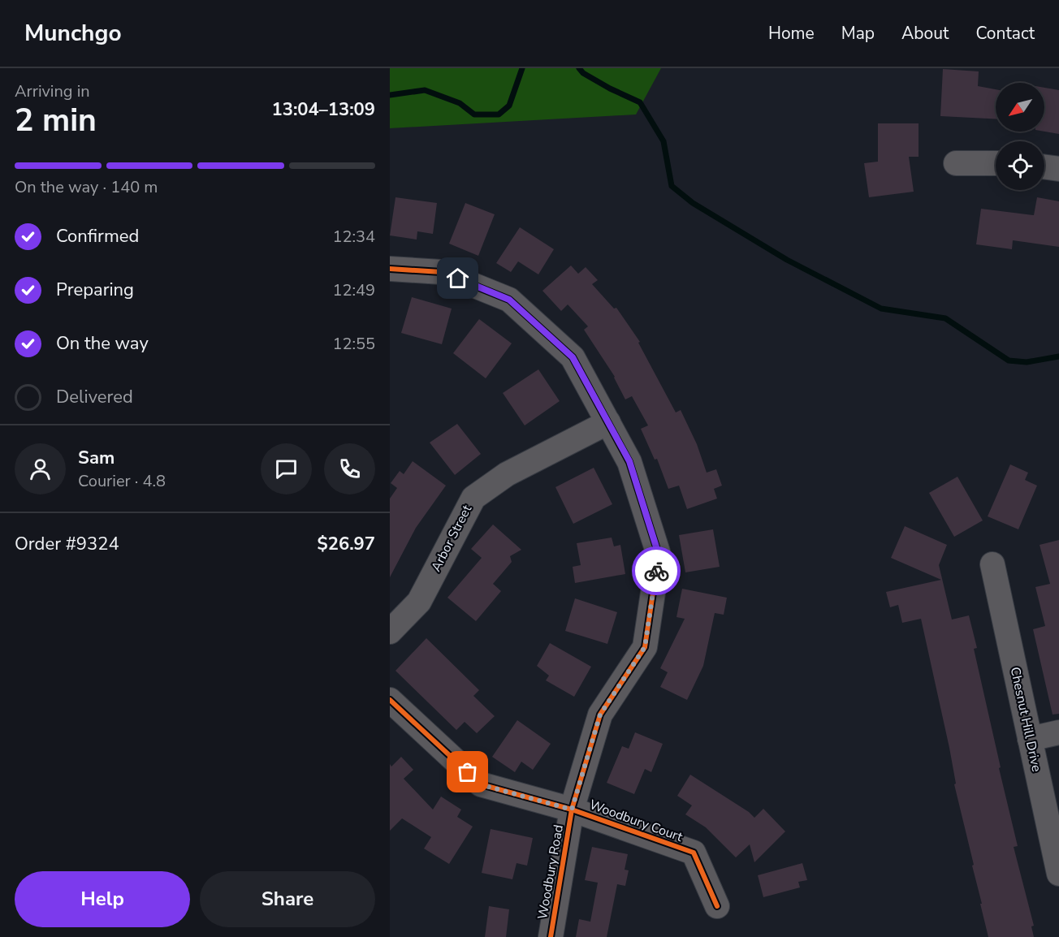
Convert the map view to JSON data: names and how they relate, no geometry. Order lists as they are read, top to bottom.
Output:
{
  "streets": {
    "street": [
      "Arbor Street",
      "Chesnut Hill Drive",
      "Woodbury Court",
      "Woodbury Road"
    ]
  },
  "crossings": [
    ["Arbor Street", "Woodbury Road"],
    ["Woodbury Court", "Woodbury Road"]
  ],
  "north": "bottom left",
  "page": {
    "header": "Munchgo",
    "nav": [
      "Home",
      "Map",
      "About",
      "Contact"
    ],
    "heading": ["2 min", "Arriving in", "13:04–13:09"],
    "panel": [
      "Sam",
      "Courier · 4.8",
      "Order #9324",
      "$26.97"
    ],
    "bar": "On the way · 140 m",
    "list": [
      ["Confirmed", "12:34"],
      ["Preparing", "12:49"],
      ["On the way", "12:55"],
      "Delivered"
    ],
    "buttons": ["Help", "Share"]
  }
}
